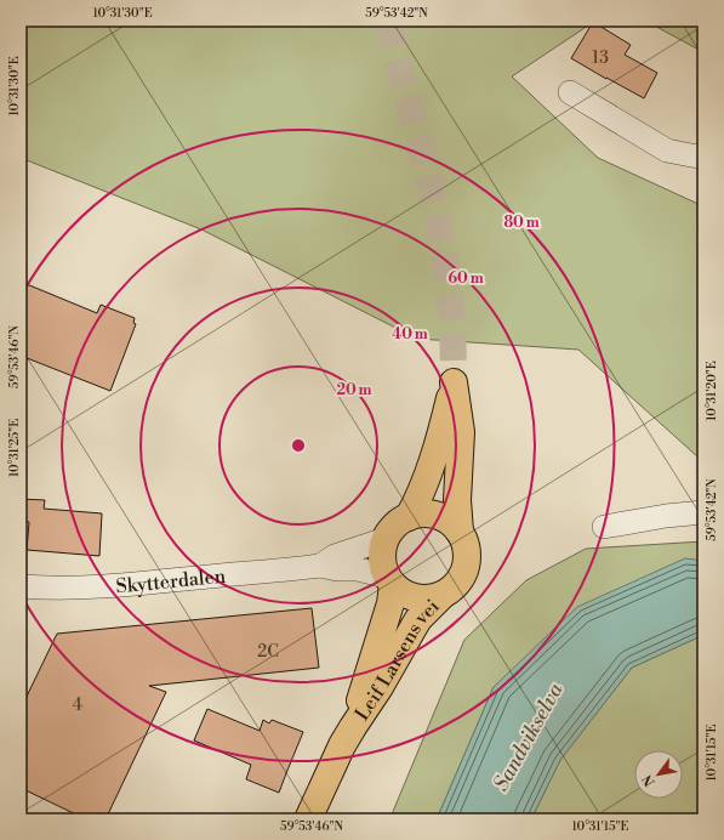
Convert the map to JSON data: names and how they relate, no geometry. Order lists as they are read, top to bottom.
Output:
{
  "streets": {
    "main road": ["Leif Larsens vei"],
    "street": ["Skytterdalen"]
  },
  "crossings": [
    ["Skytterdalen", "Leif Larsens vei"]
  ],
  "water": ["Sandvikselva"],
  "house_numbers": ["13", "2C", "4"],
  "north": "bottom left",
  "coordinates": [
    "10°31'30\"E",
    "59°53'42\"N",
    "59°53'46\"N",
    "10°31'20\"E",
    "10°31'25\"E",
    "10°31'15\"E"
  ],
  "rings": [
    "80 m",
    "60 m",
    "40 m",
    "20 m"
  ]
}
